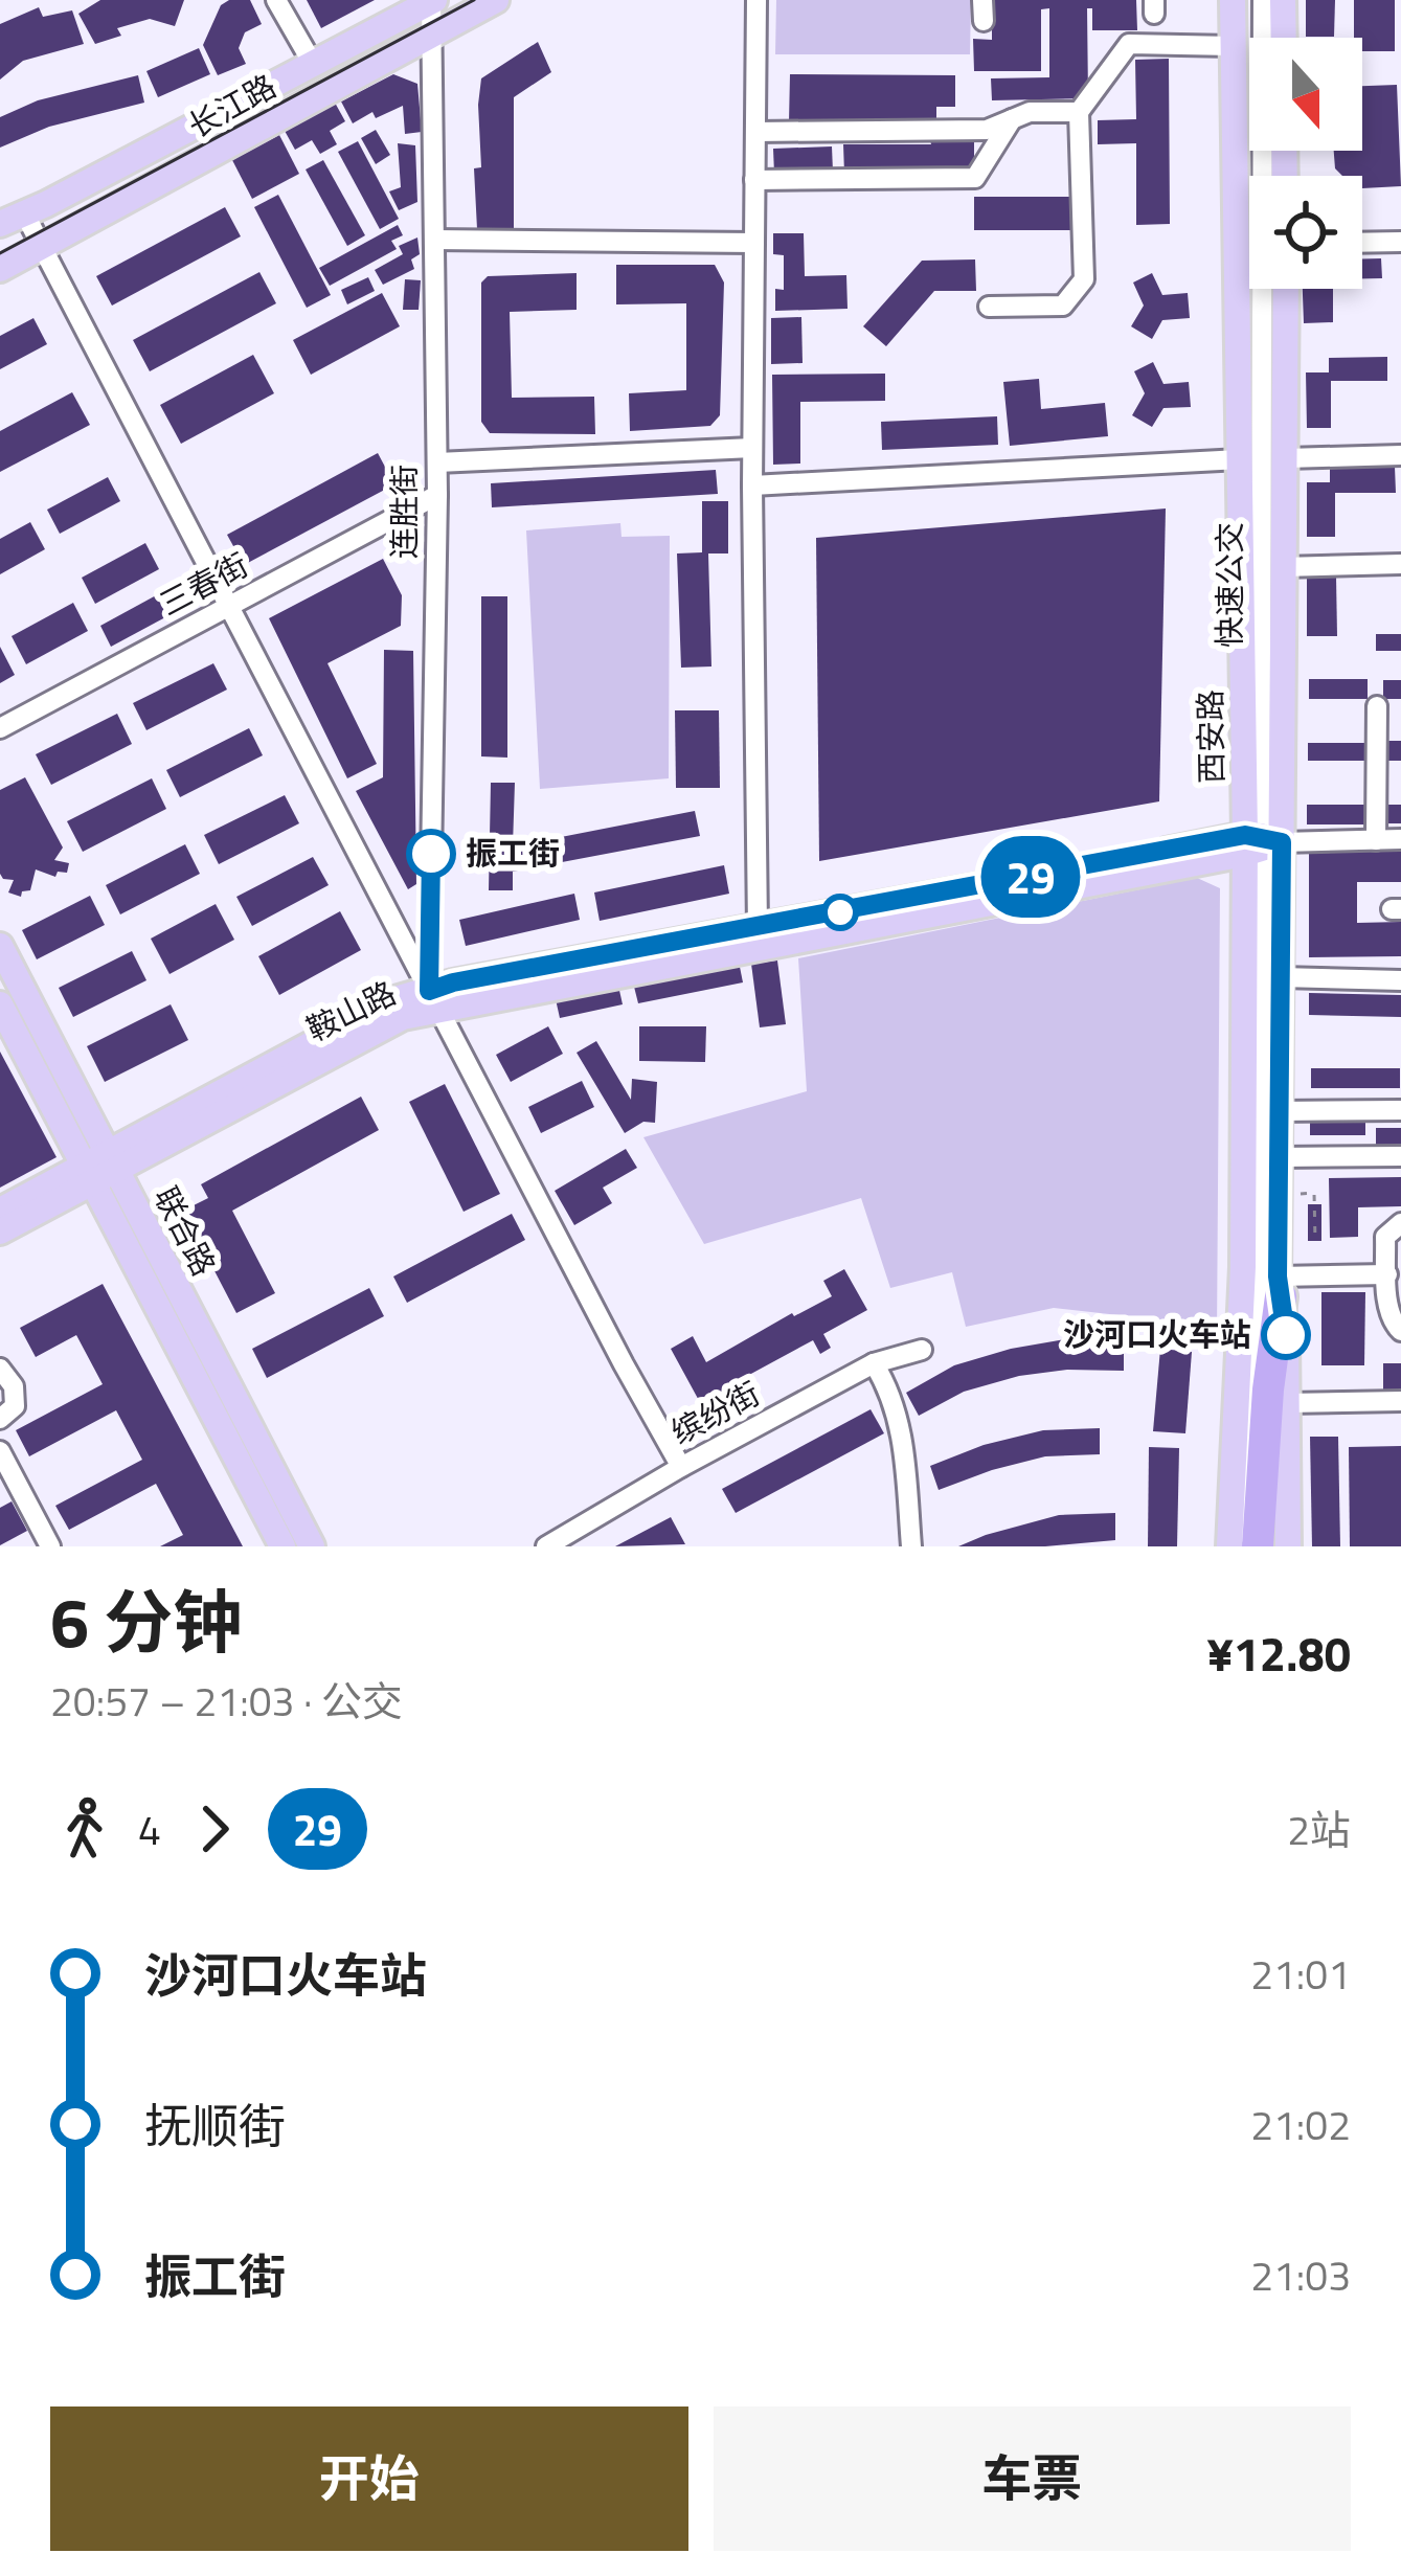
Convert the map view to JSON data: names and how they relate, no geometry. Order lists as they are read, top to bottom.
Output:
{
  "streets": {
    "main road": [
      "长江路",
      "西安路",
      "鞍山路",
      "联合路"
    ],
    "street": [
      "连胜街",
      "三春街",
      "快速公交",
      "缤纷街"
    ]
  },
  "crossings": [
    ["长江路", "连胜街"],
    ["连胜街", "三春街"],
    ["连胜街", "鞍山路"],
    ["快速公交", "西安路"],
    ["快速公交", "鞍山路"],
    ["西安路", "鞍山路"],
    ["鞍山路", "联合路"]
  ],
  "places": ["振工街", "沙河口火车站"],
  "lines": ["bus line 29"],
  "north": "bottom",
  "page": {
    "on_map": "29",
    "heading": ["6 分钟", "20:57 – 21:03 · 公交", "¥12.80"],
    "legs": ["4", "29", "2站"],
    "list": [
      {
        "name": "沙河口火车站",
        "value": "21:01"
      },
      {
        "name": "抚顺街",
        "value": "21:02"
      },
      {
        "name": "振工街",
        "value": "21:03"
      }
    ],
    "buttons": ["开始", "车票"]
  }
}
